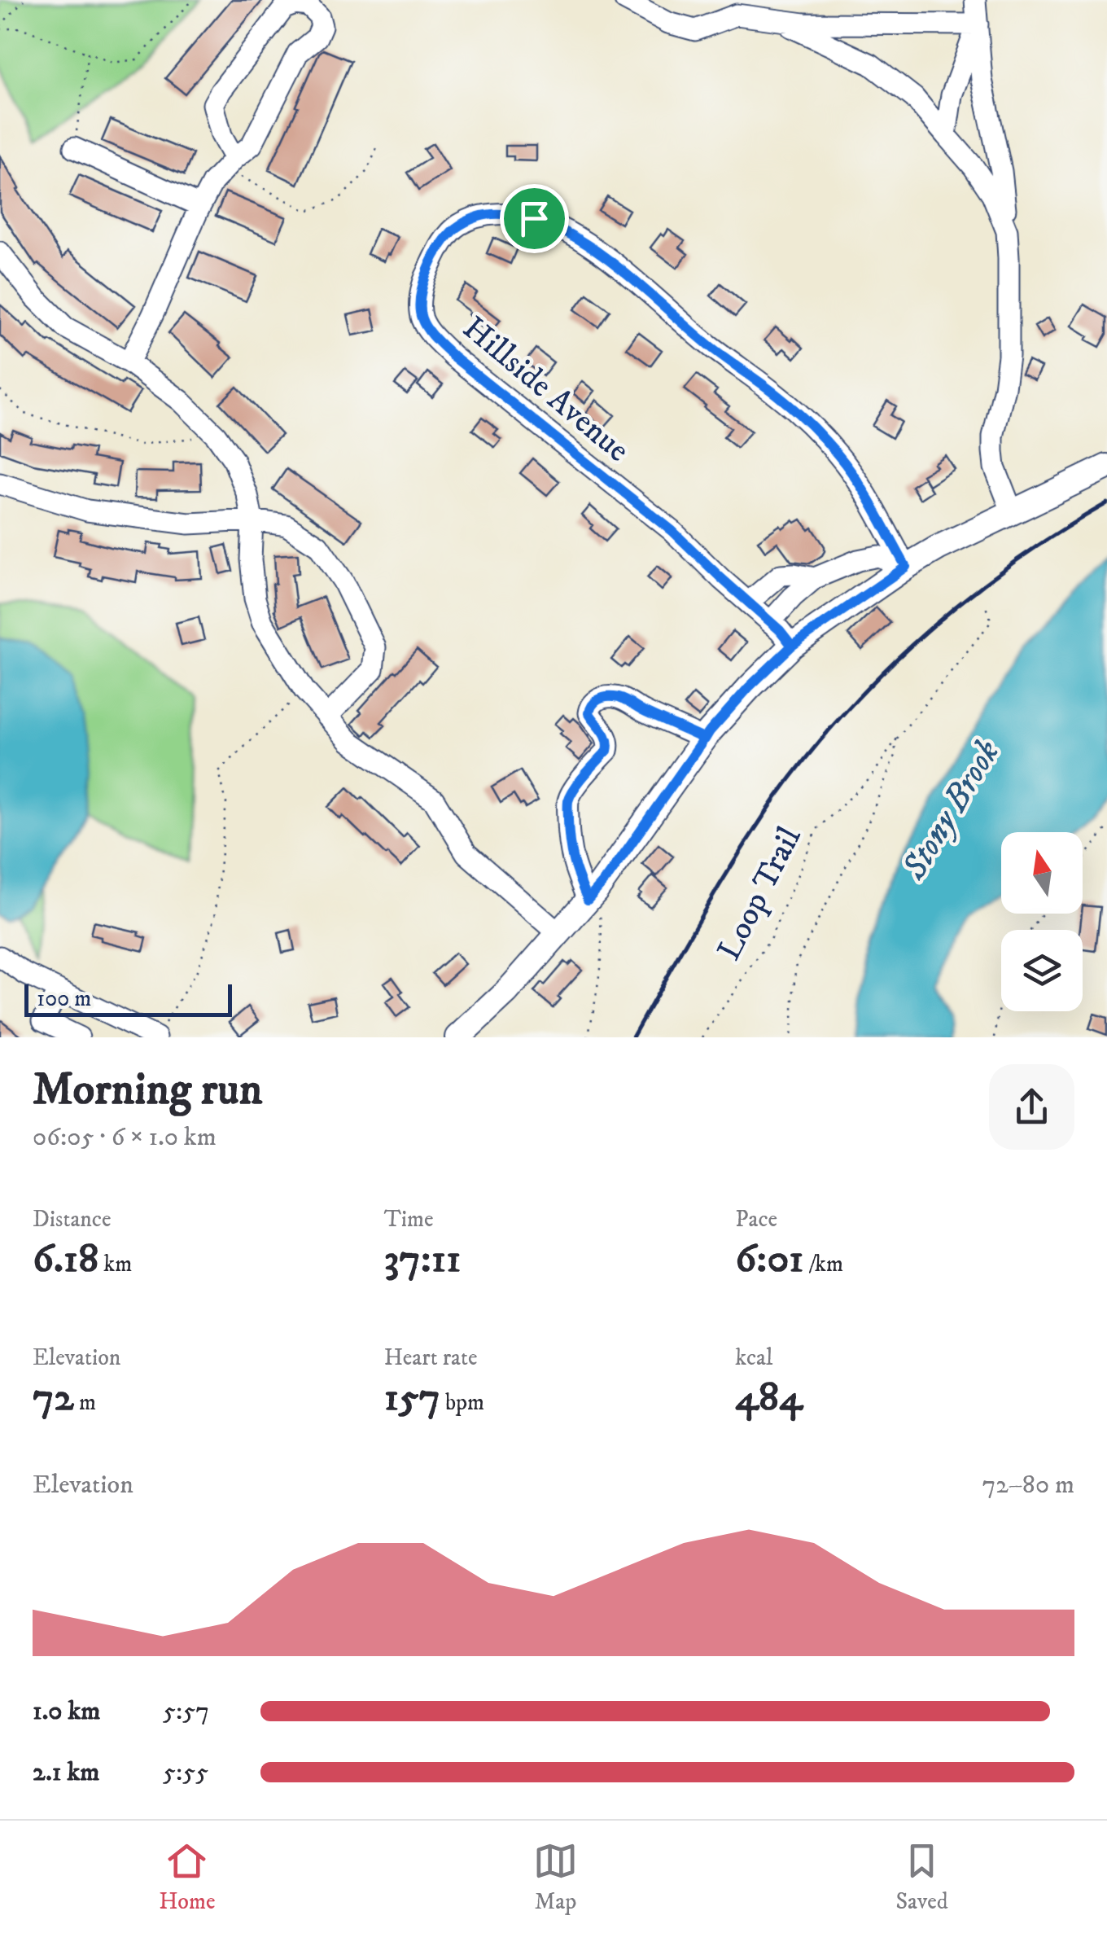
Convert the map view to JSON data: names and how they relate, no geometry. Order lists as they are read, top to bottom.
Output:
{
  "streets": {
    "street": ["Hillside Avenue"],
    "path": ["Loop Trail"]
  },
  "water": ["Stony Brook"],
  "scale_bar": "100 m",
  "north": "top",
  "page": {
    "scale": "100 m",
    "heading": ["Morning run", "06:05 · 6 × 1.0 km"],
    "stats": [
      ["Distance", "6.18 km"],
      ["Time", "37:11"],
      ["Pace", "6:01 /km"],
      ["Elevation", "72 m"],
      ["Heart rate", "157 bpm"],
      ["kcal", "484"]
    ],
    "chart": ["Elevation", "72–80 m"],
    "list": [
      {
        "name": "1.0 km",
        "note": "5:57"
      },
      {
        "name": "2.1 km",
        "note": "5:55"
      }
    ],
    "tabs": ["Home", "Map", "Saved"]
  }
}
